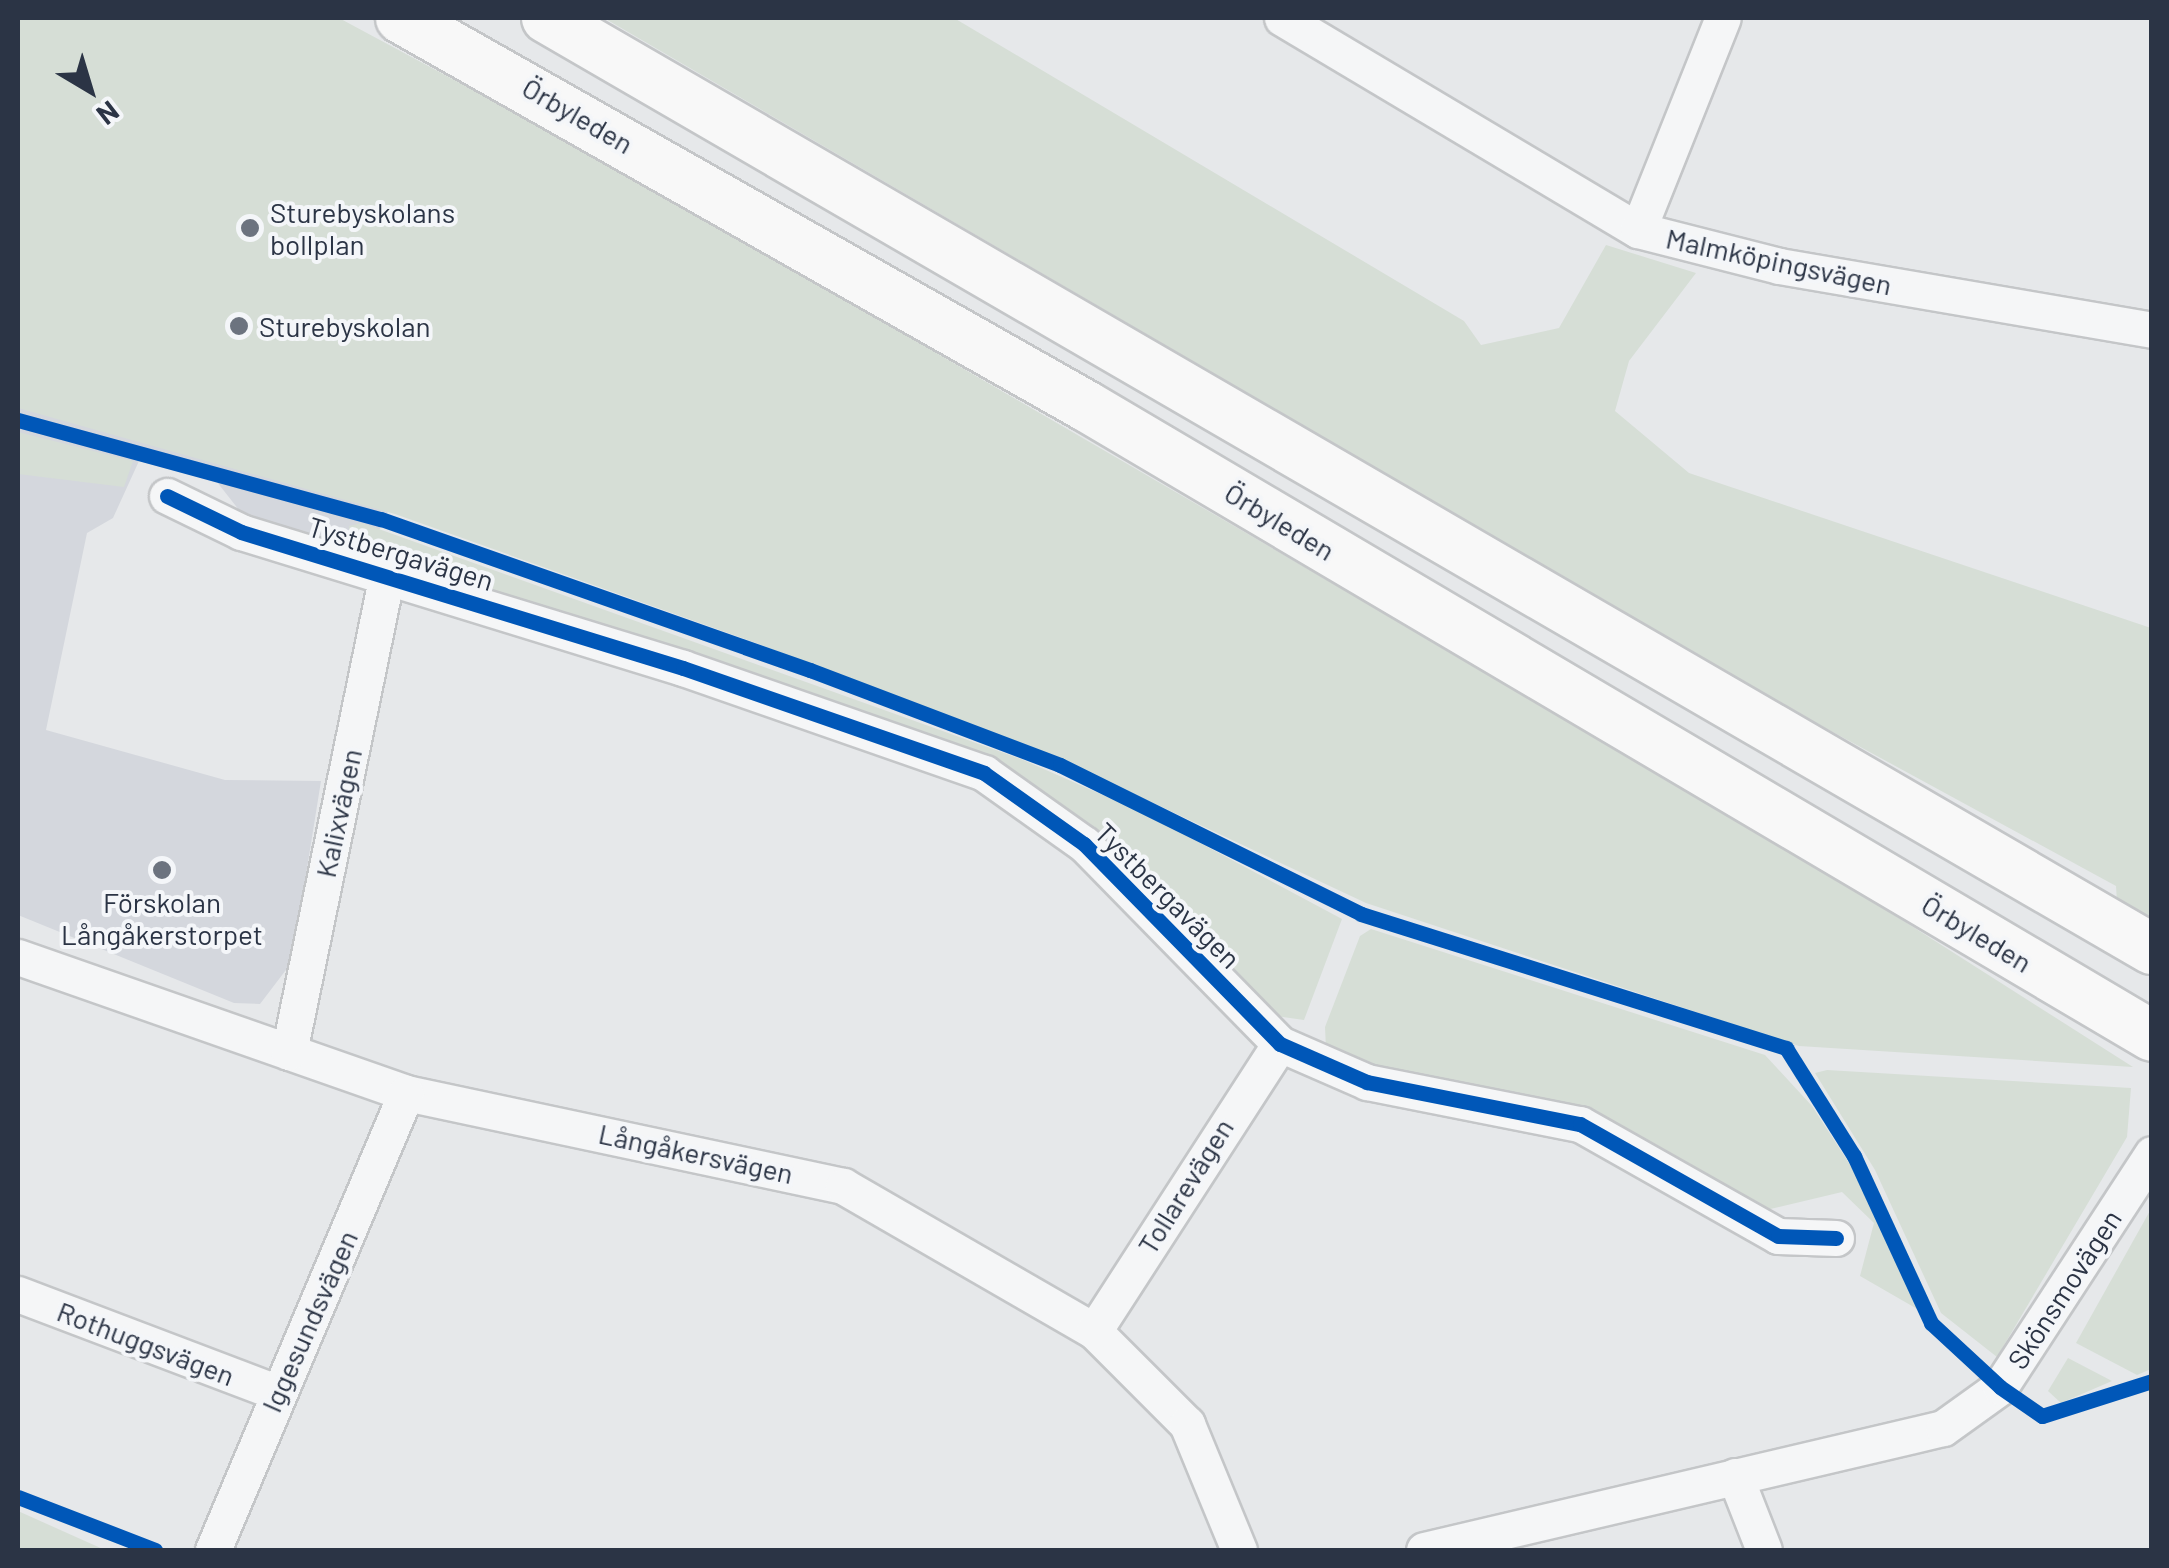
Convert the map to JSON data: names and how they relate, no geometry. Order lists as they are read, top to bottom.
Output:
{
  "streets": {
    "main road": ["Örbyleden"],
    "street": [
      "Malmköpingsvägen",
      "Tystbergavägen",
      "Kalixvägen",
      "Långåkersvägen",
      "Tollarevägen",
      "Skönsmovägen",
      "Iggesundsvägen",
      "Rothuggsvägen"
    ]
  },
  "crossings": [
    ["Tystbergavägen", "Kalixvägen"],
    ["Tystbergavägen", "Tollarevägen"],
    ["Kalixvägen", "Långåkersvägen"],
    ["Långåkersvägen", "Tollarevägen"],
    ["Långåkersvägen", "Iggesundsvägen"],
    ["Iggesundsvägen", "Rothuggsvägen"]
  ],
  "places": ["Sturebyskolans bollplan", "Sturebyskolan", "Förskolan Långåkerstorpet"],
  "north": "bottom right"
}
